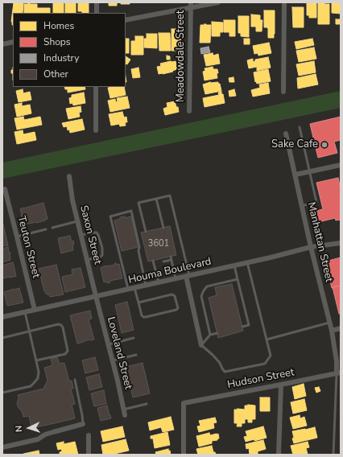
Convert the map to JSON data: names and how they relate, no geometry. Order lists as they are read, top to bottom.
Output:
{
  "streets": {
    "street": [
      "Meadowdale Street",
      "Saxon Street",
      "Manhattan Street",
      "Teuton Street",
      "Houma Boulevard",
      "Loveland Street",
      "Hudson Street"
    ]
  },
  "crossings": [
    ["Saxon Street", "Houma Boulevard"],
    ["Saxon Street", "Loveland Street"],
    ["Manhattan Street", "Houma Boulevard"],
    ["Manhattan Street", "Hudson Street"],
    ["Teuton Street", "Houma Boulevard"],
    ["Houma Boulevard", "Loveland Street"]
  ],
  "places": ["Sake Cafe"],
  "house_numbers": ["3601"],
  "legend": [
    "Homes",
    "Shops",
    "Industry",
    "Other"
  ],
  "north": "left"
}
